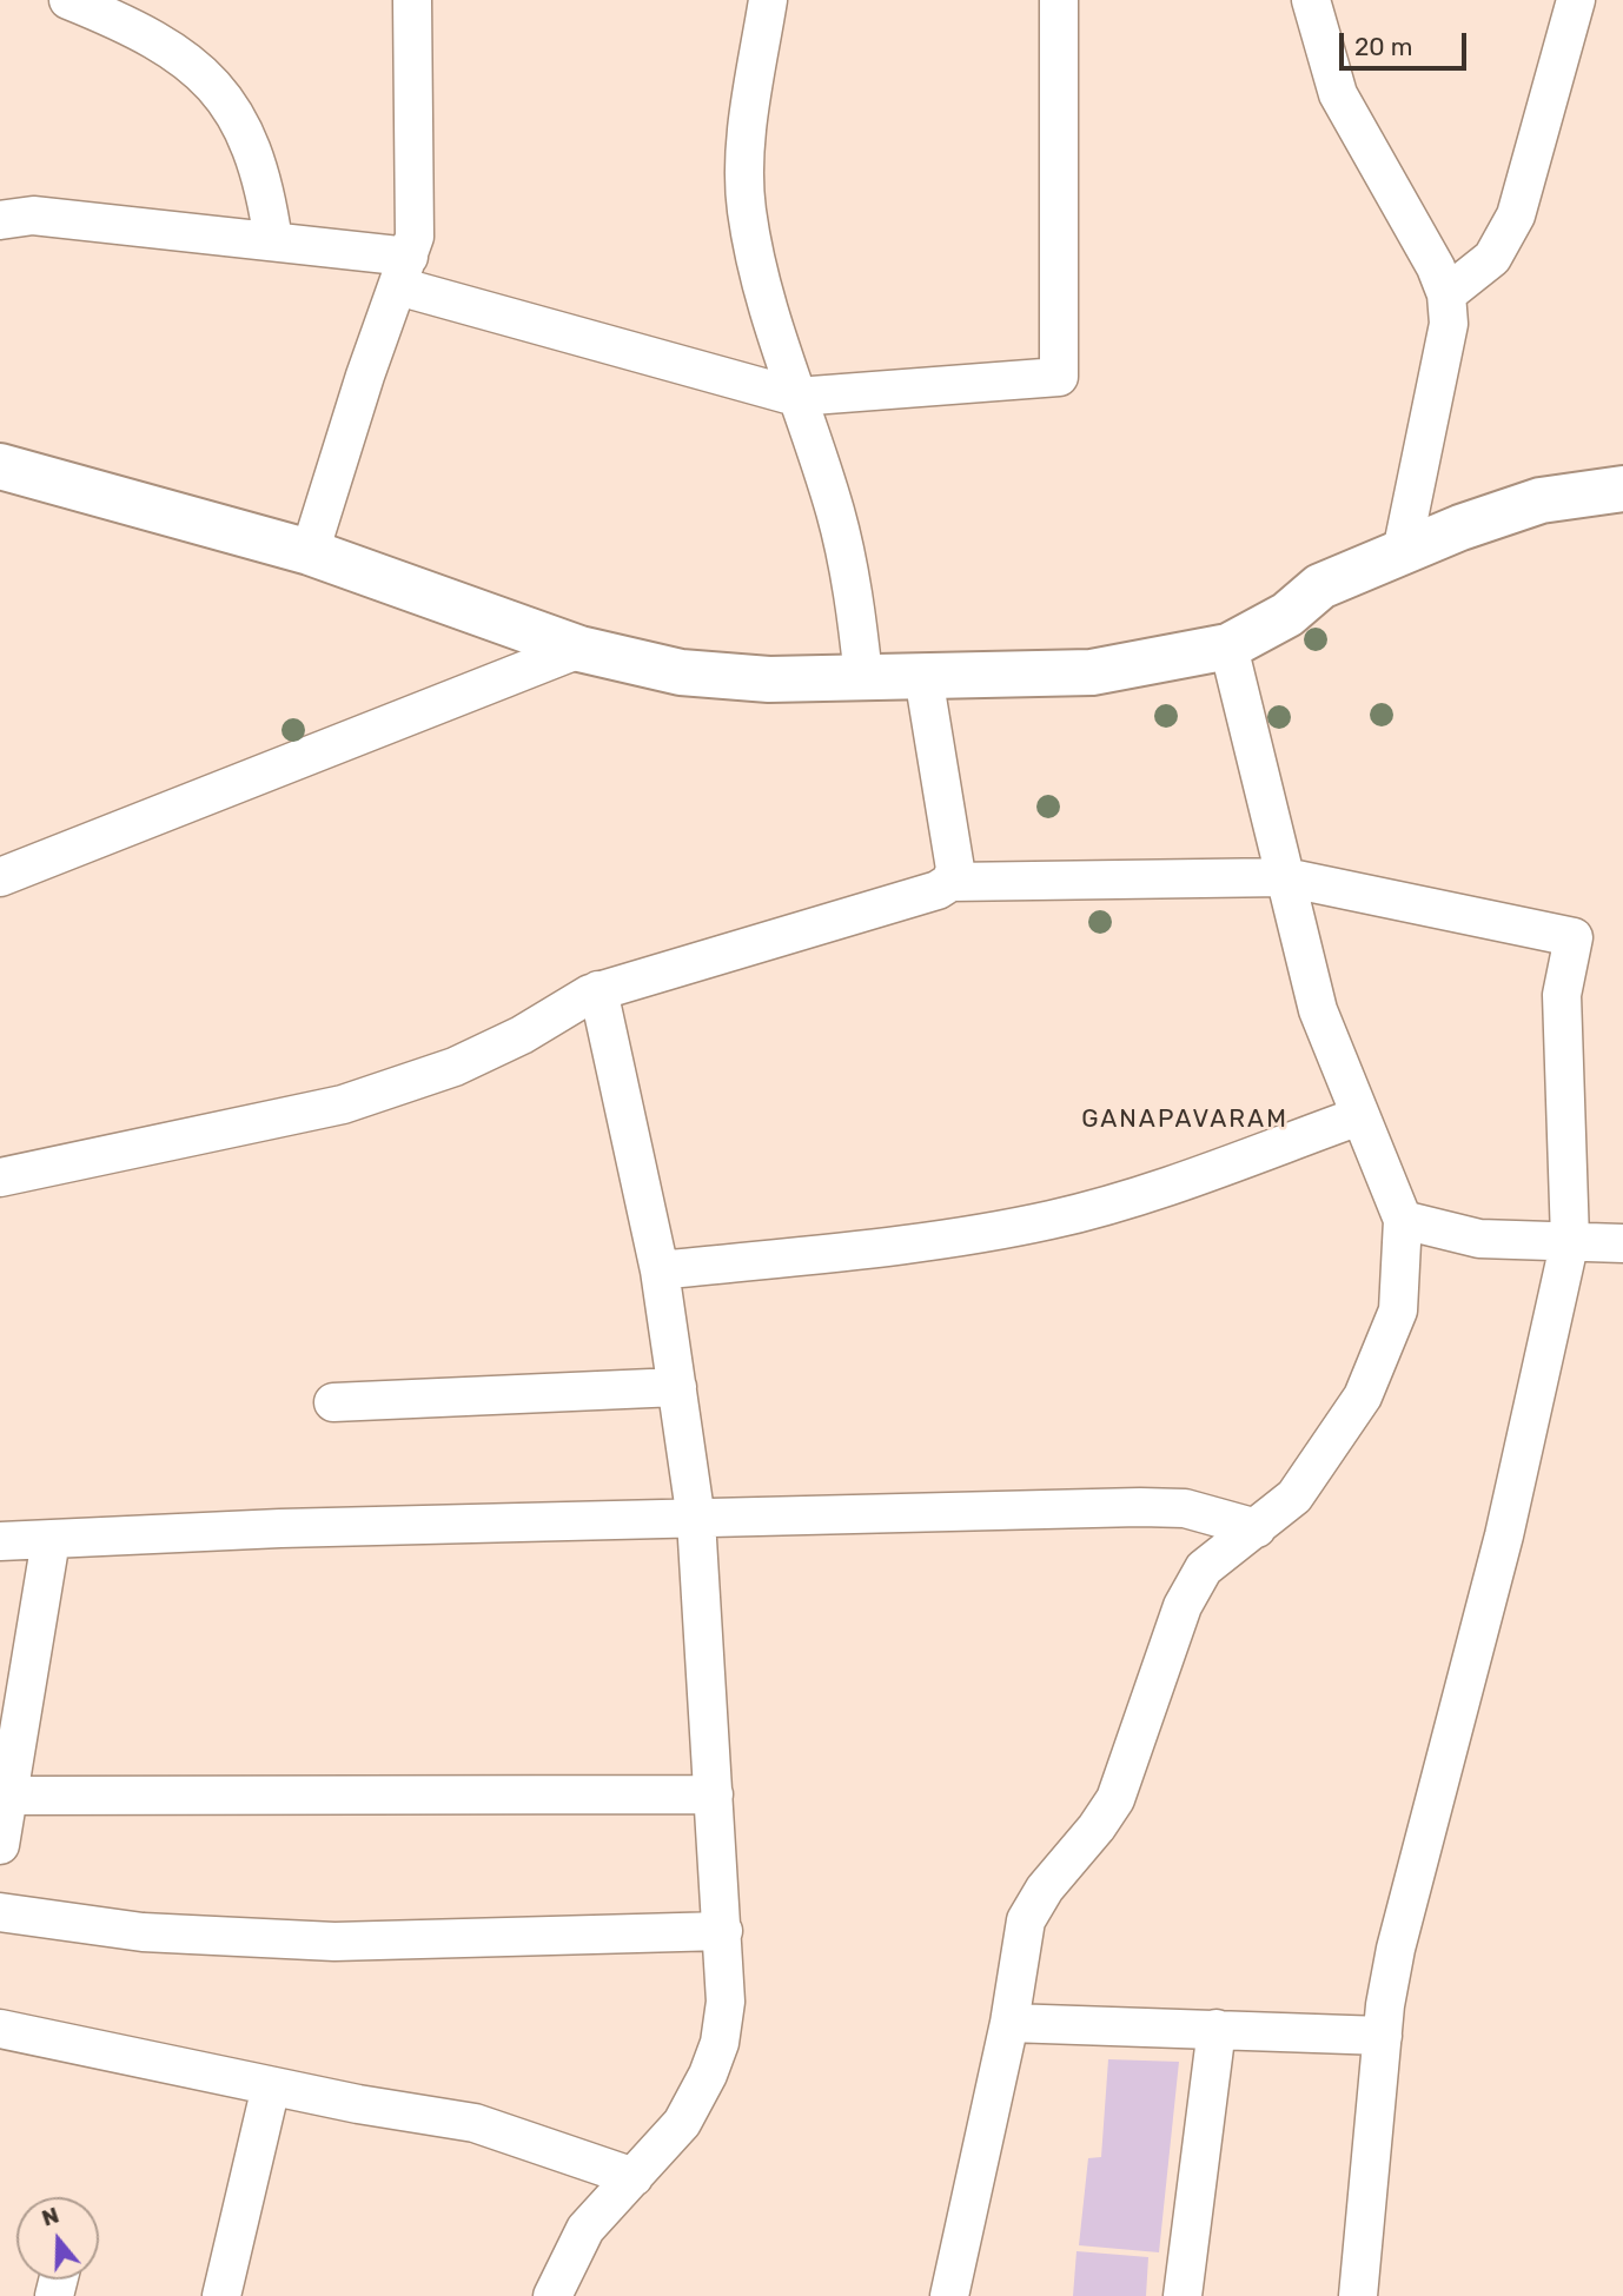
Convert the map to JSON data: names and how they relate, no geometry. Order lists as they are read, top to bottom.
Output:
{
  "districts": ["GANAPAVARAM"],
  "scale_bar": "20 m",
  "north": "top"
}
